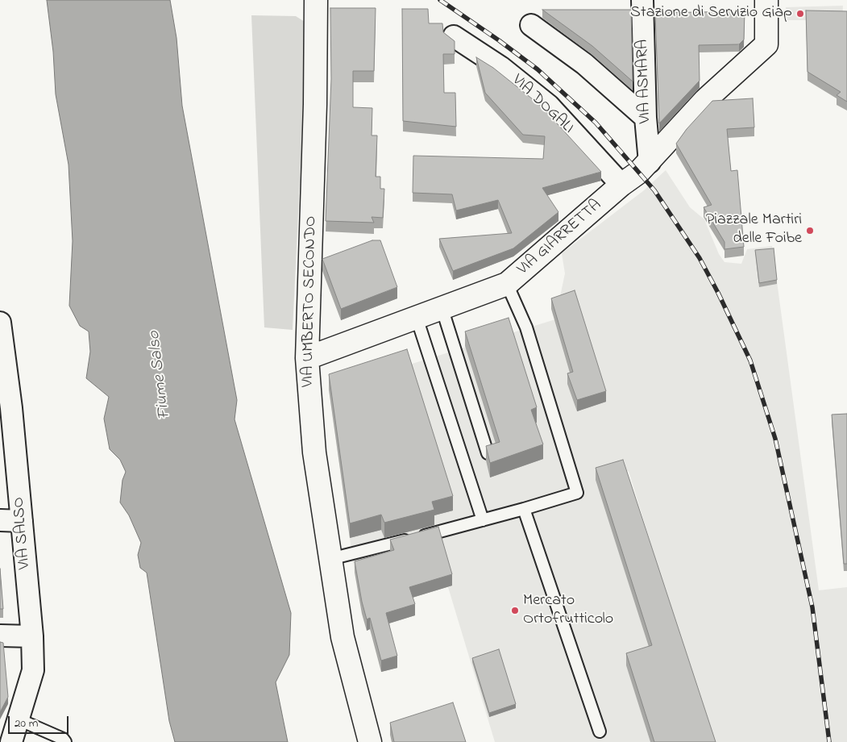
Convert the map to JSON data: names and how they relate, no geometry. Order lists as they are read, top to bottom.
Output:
{
  "streets": {
    "main road": ["VIA GIARRETTA", "VIA UMBERTO SECONDO"],
    "street": ["VIA ASMARA", "VIA DOGALI", "VIA SALSO"]
  },
  "crossings": [
    ["VIA ASMARA", "VIA GIARRETTA"],
    ["VIA DOGALI", "VIA GIARRETTA"],
    ["VIA GIARRETTA", "VIA UMBERTO SECONDO"]
  ],
  "water": ["Fiume Salso"],
  "places": ["Stazione di Servizio Giap", "Piazzale Martiri delle Foibe", "Mercato Ortofrutticolo"],
  "scale_bar": "20 m"
}
